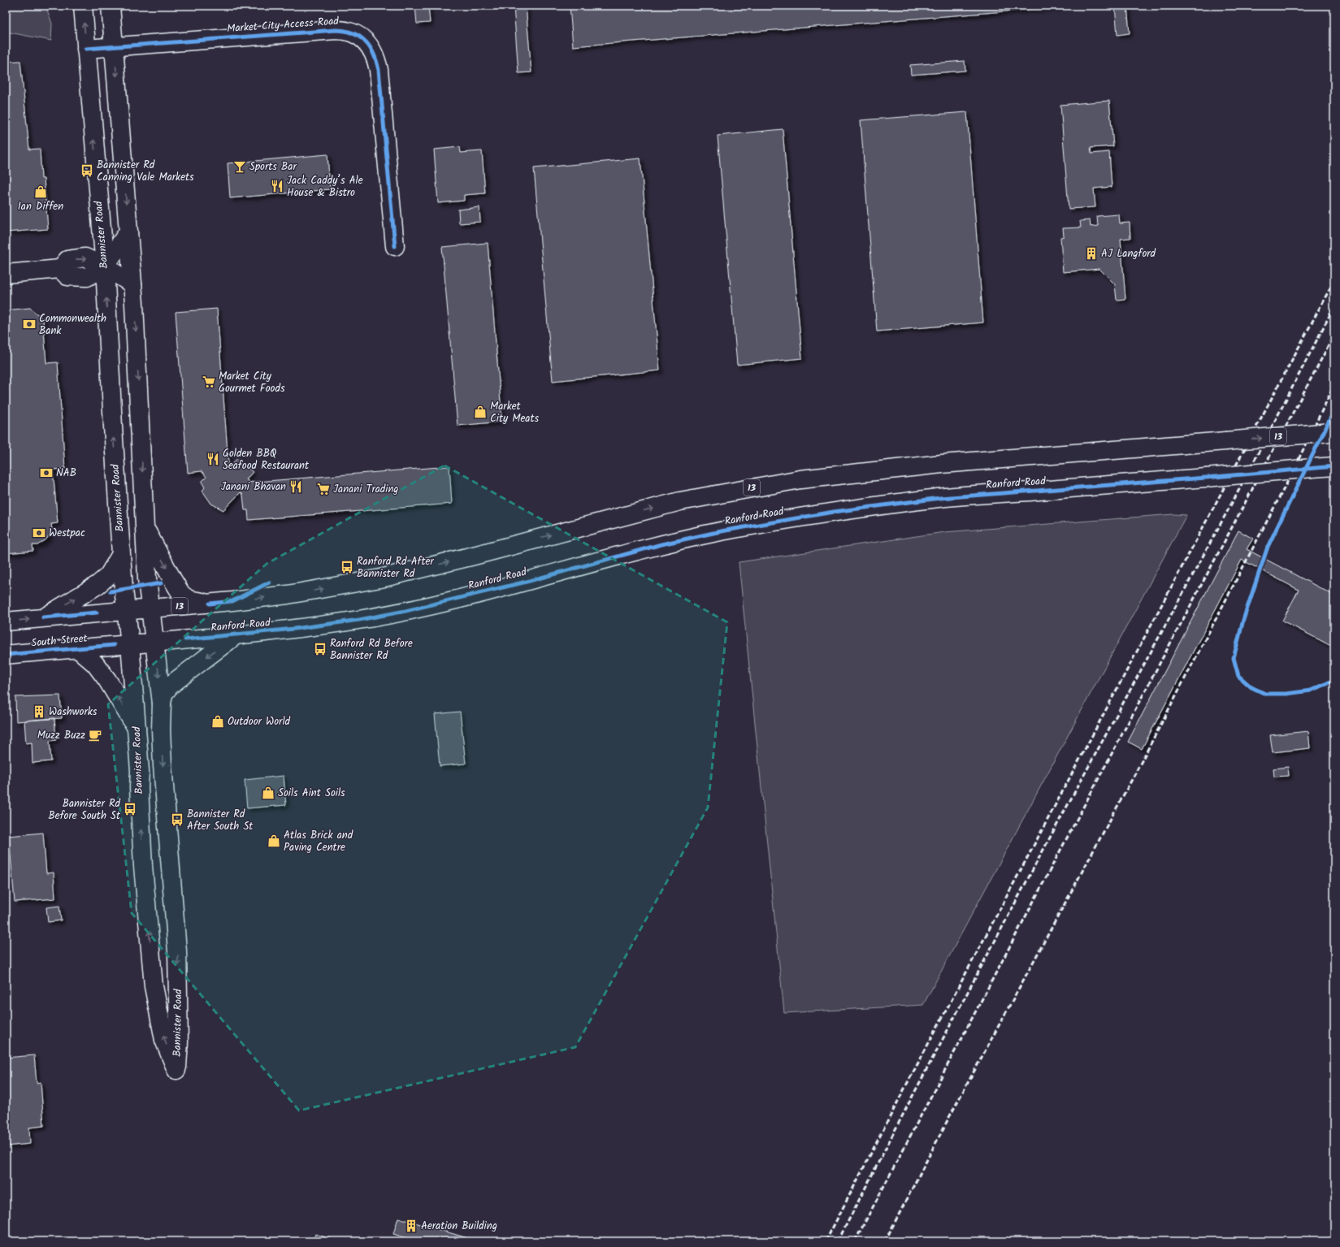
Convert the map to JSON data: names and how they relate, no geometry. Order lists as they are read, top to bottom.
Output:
{
  "streets": {
    "main road": [
      "Market City Access Road",
      "Bannister Road",
      "13",
      "Ranford Road",
      "South Street"
    ]
  },
  "crossings": [
    ["Market City Access Road", "Bannister Road"],
    ["Bannister Road", "13"],
    ["Bannister Road", "Ranford Road"],
    ["Bannister Road", "South Street"],
    ["Ranford Road", "South Street"]
  ],
  "places": {
    "bar": ["Sports Bar"],
    "bus stop": [
      "Bannister Rd Canning Vale Markets",
      "Ranford Rd After Bannister Rd",
      "Ranford Rd Before Bannister Rd",
      "Bannister Rd Before South St",
      "Bannister Rd After South St"
    ],
    "restaurant": ["Jack Caddy’s Ale House & Bistro", "Golden BBQ Seafood Restaurant", "Janani Bhavan"],
    "shop": [
      "Ian Diffen",
      "Market City Meats",
      "Outdoor World",
      "Soils Aint Soils",
      "Atlas Brick and Paving Centre"
    ],
    "building": ["AJ Langford", "Washworks", "Aeration Building"],
    "bank": ["Commonwealth Bank", "NAB", "Westpac"],
    "supermarket": ["Market City Gourmet Foods", "Janani Trading"],
    "cafe": ["Muzz Buzz"]
  }
}
